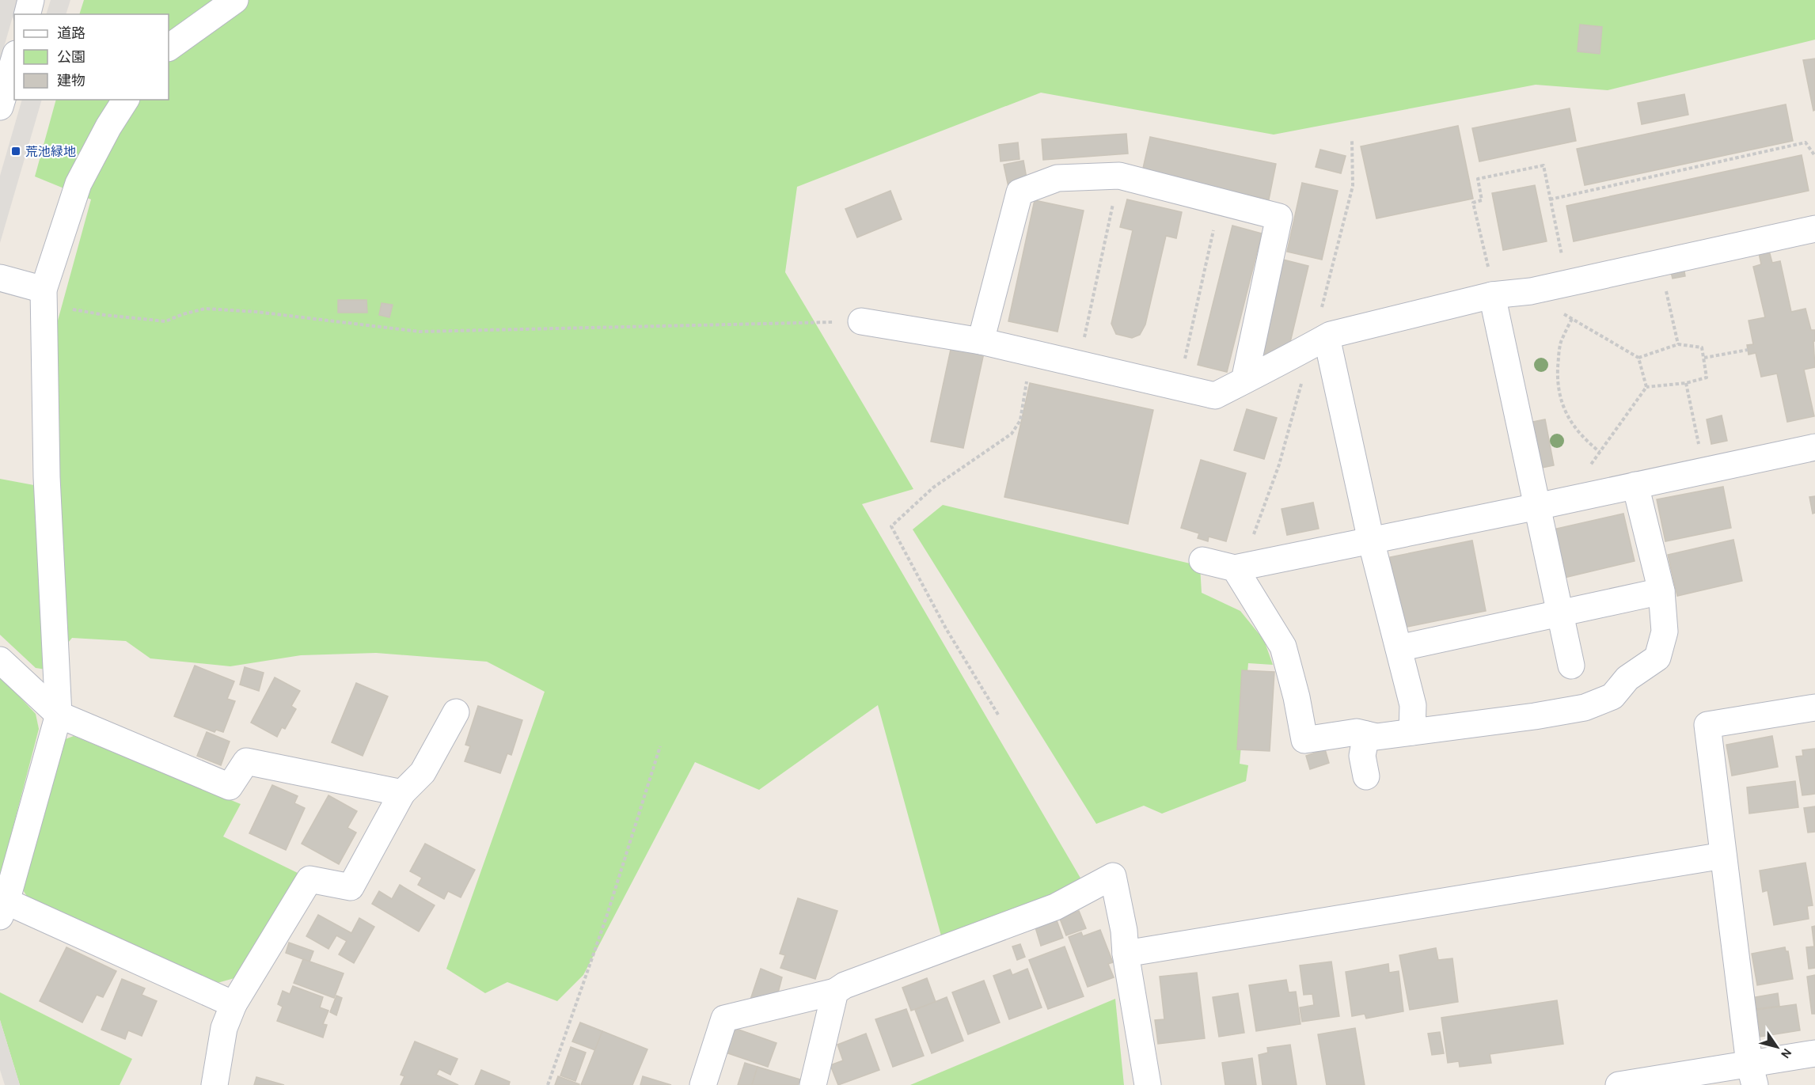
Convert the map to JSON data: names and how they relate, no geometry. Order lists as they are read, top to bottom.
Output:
{
  "places": {
    "transit": ["荒池緑地"]
  },
  "legend": ["道路", "公園", "建物"],
  "north": "bottom right"
}
